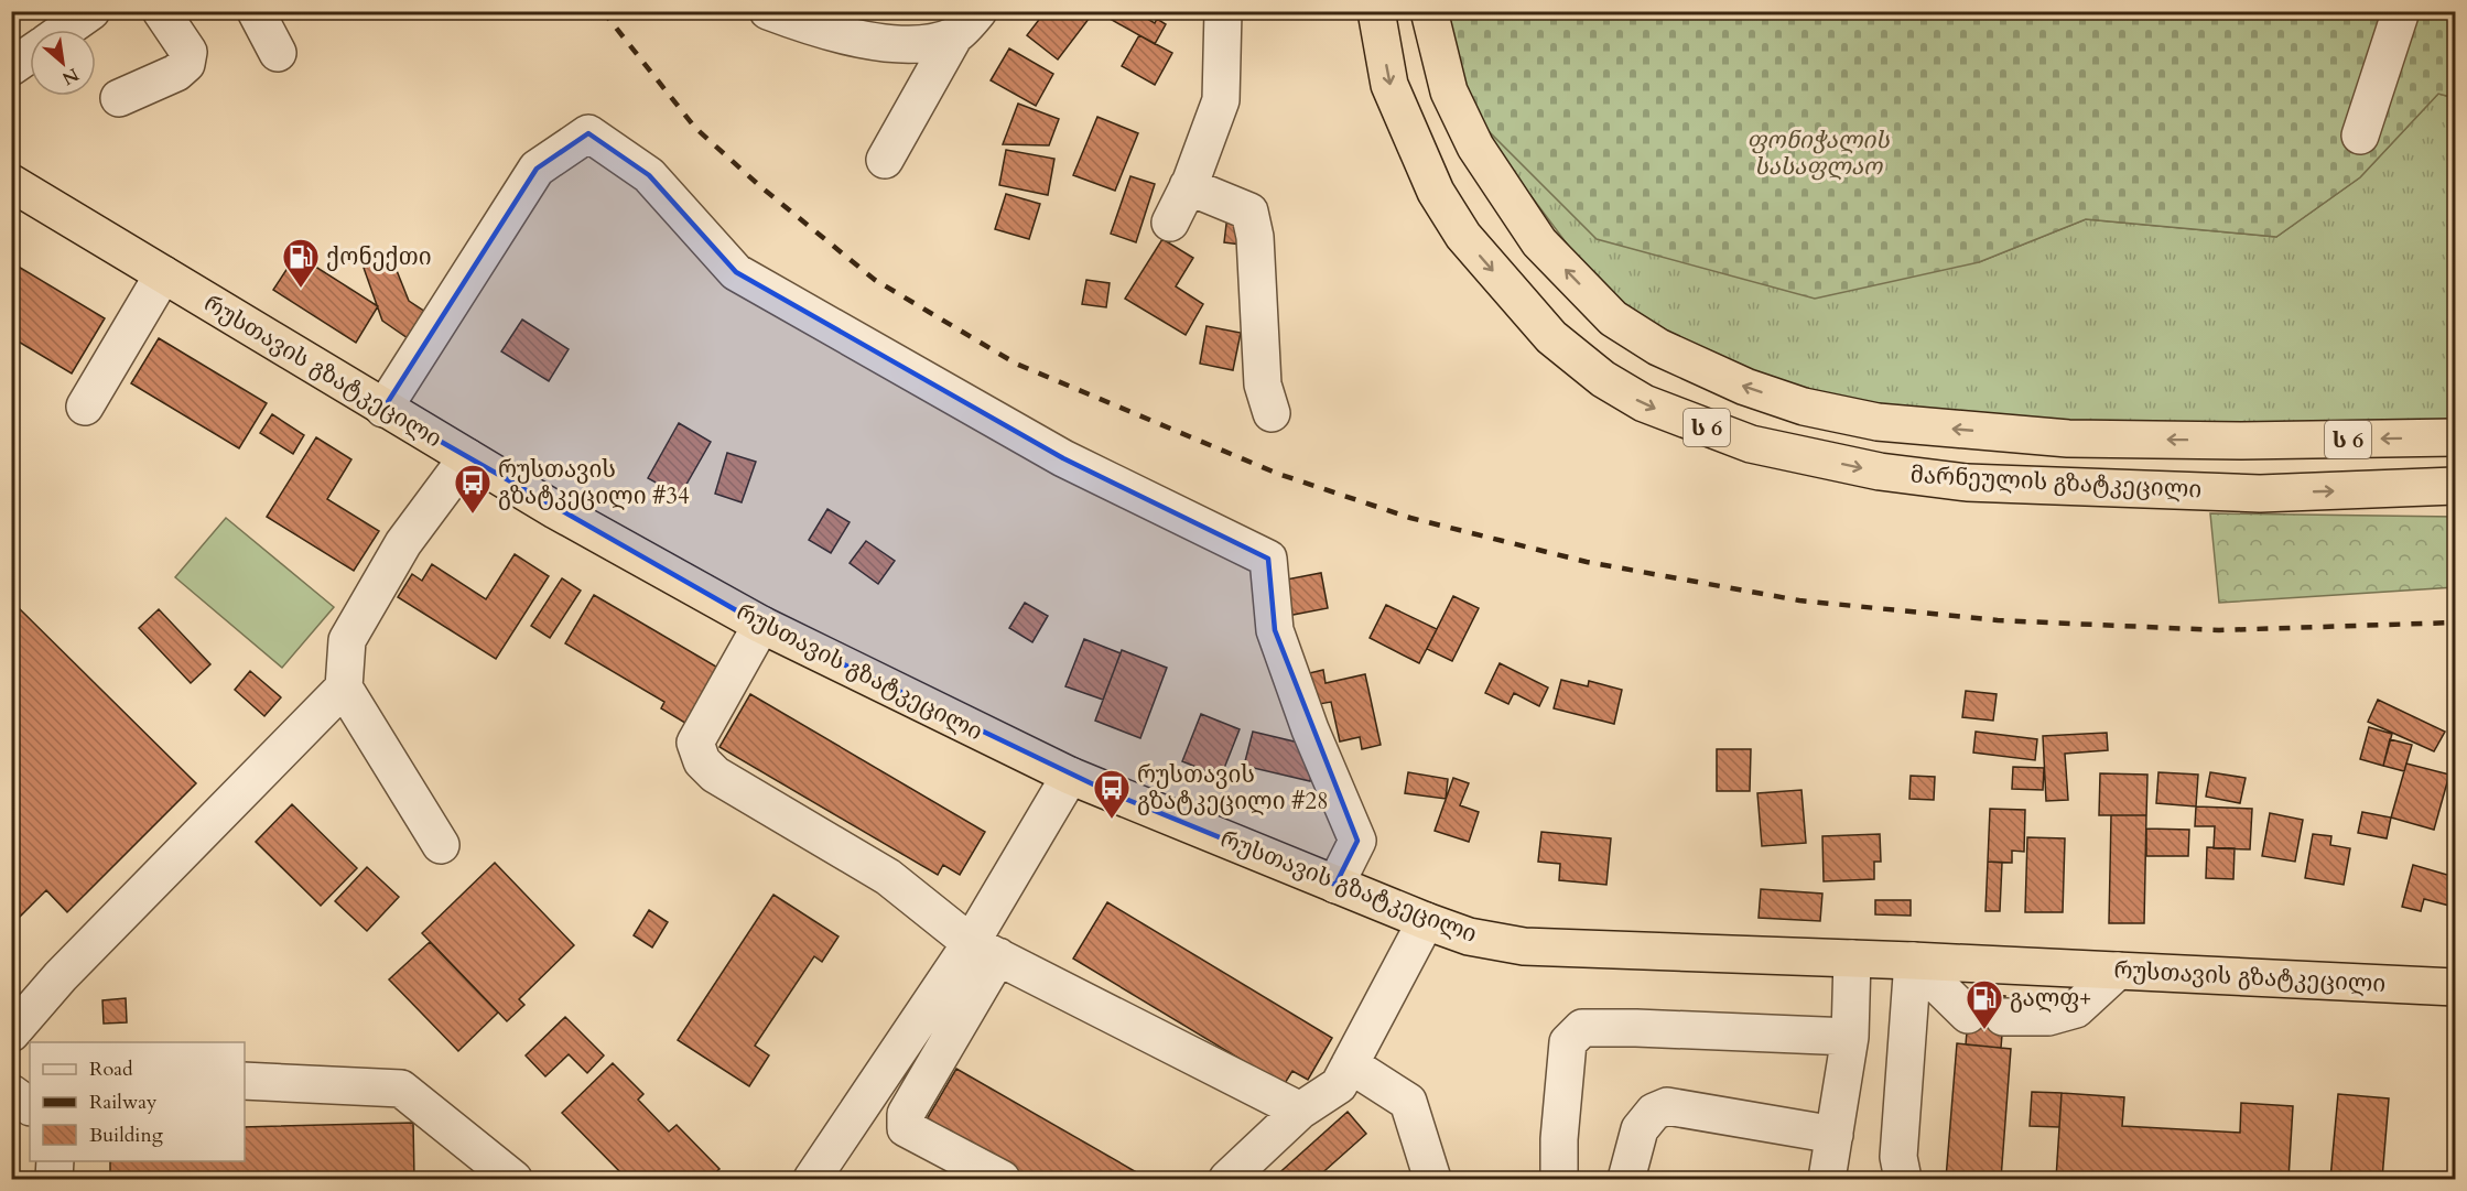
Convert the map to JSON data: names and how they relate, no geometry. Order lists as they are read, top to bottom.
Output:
{
  "streets": {
    "highway": ["რუსთავის გზატკეცილი", "ს 6", "მარნეულის გზატკეცილი"]
  },
  "parks": ["ფონიჭალის სასაფლაო"],
  "places": {
    "fuel station": ["ქონექთი", "გალფ+"],
    "bus stop": ["რუსთავის გზატკეცილი #34", "რუსთავის გზატკეცილი #28"]
  },
  "legend": ["Road", "Railway", "Building"],
  "north": "bottom right"
}
